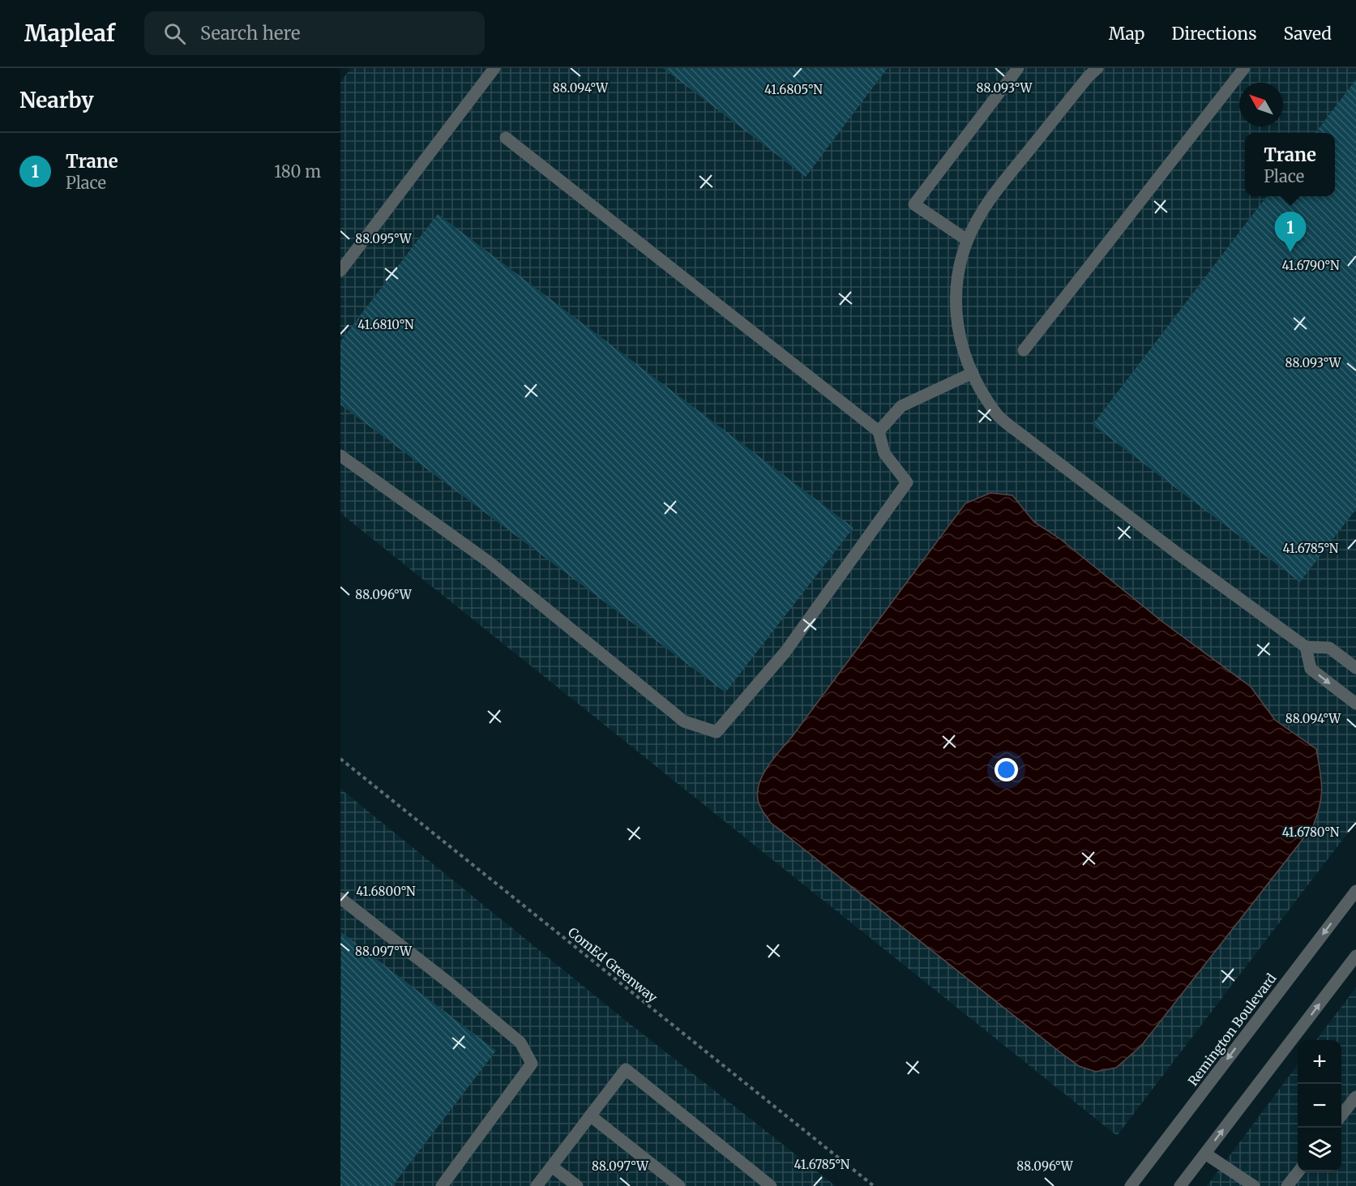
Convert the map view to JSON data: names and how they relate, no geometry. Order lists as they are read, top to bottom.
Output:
{
  "streets": {
    "street": ["Remington Boulevard"],
    "path": ["ComEd Greenway"]
  },
  "north": "top left",
  "page": {
    "header": "Mapleaf",
    "search": "Search here",
    "nav": ["Map", "Directions", "Saved"],
    "heading": "Nearby",
    "list": [
      {
        "mark": "1",
        "name": "Trane",
        "note": "Place",
        "value": "180 m"
      }
    ],
    "popup": ["Trane", "Place"],
    "pins": "1",
    "map_buttons": ["+", "−"]
  },
  "coordinates": [
    "88.094°W",
    "88.093°W",
    "41.6805°N",
    "88.095°W",
    "41.6790°N",
    "41.6810°N",
    "41.6785°N",
    "88.096°W",
    "41.6780°N",
    "41.6800°N",
    "88.097°W"
  ]
}
